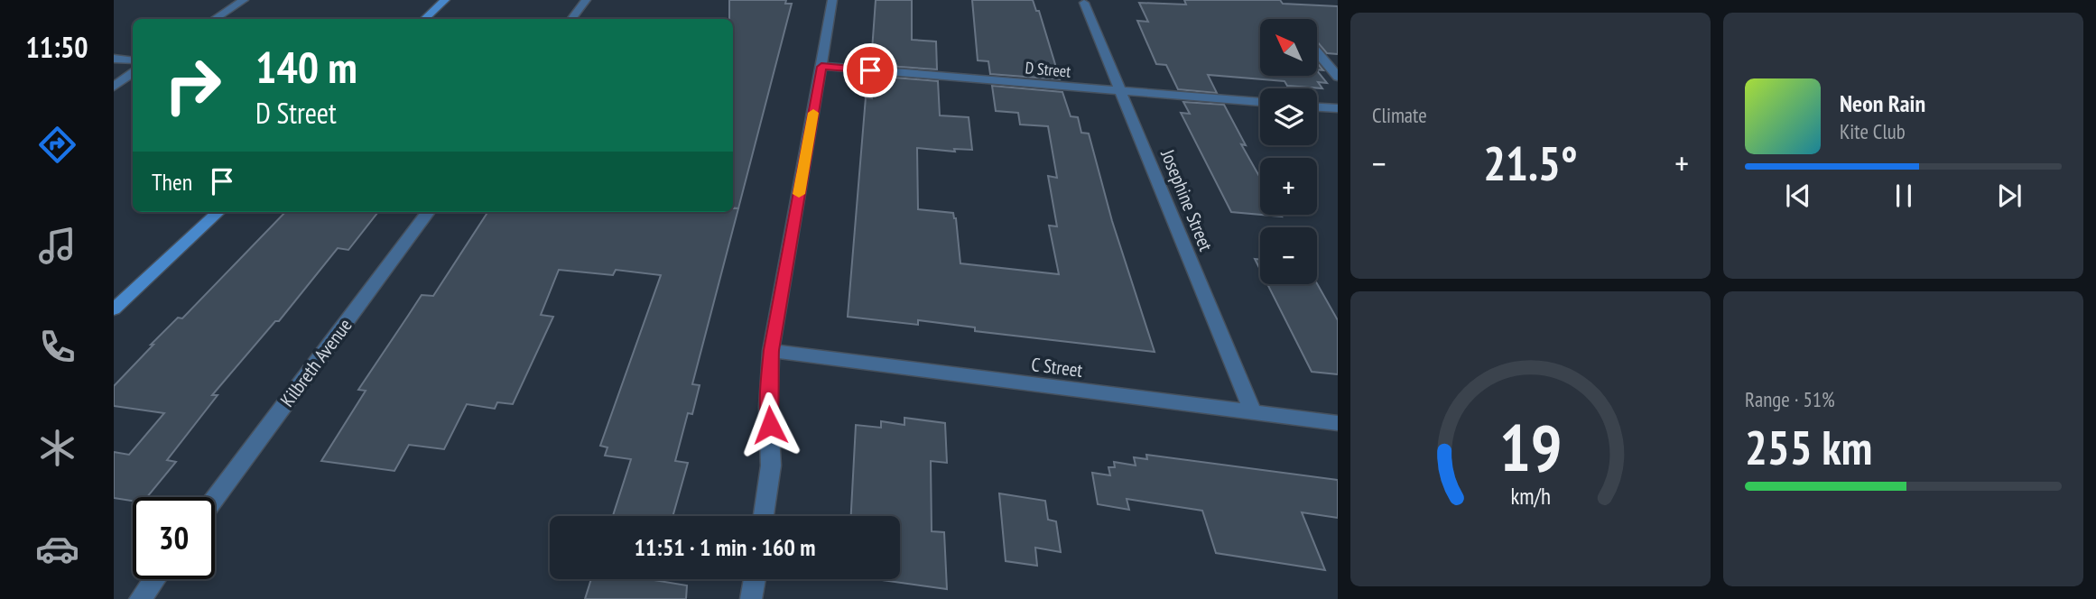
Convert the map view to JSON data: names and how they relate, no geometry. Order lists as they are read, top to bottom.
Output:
{
  "streets": {
    "street": [
      "D Street",
      "Josephine Street",
      "Kilbreth Avenue",
      "C Street"
    ]
  },
  "crossings": [
    ["D Street", "Josephine Street"],
    ["Josephine Street", "C Street"]
  ],
  "north": "top left",
  "page": {
    "tabs": "11:50",
    "tile": [
      "Climate",
      ["Range · 51%", "255 km"]
    ],
    "map_buttons": ["+", "−"],
    "turn": ["140 m", "D Street"],
    "song": ["Neon Rain", "Kite Club"],
    "heat": ["−", "21.5°", "+"],
    "then": "Then",
    "limit": "30",
    "trip": "11:51 · 1 min · 160 m",
    "gauge": ["19", "km/h"]
  }
}
